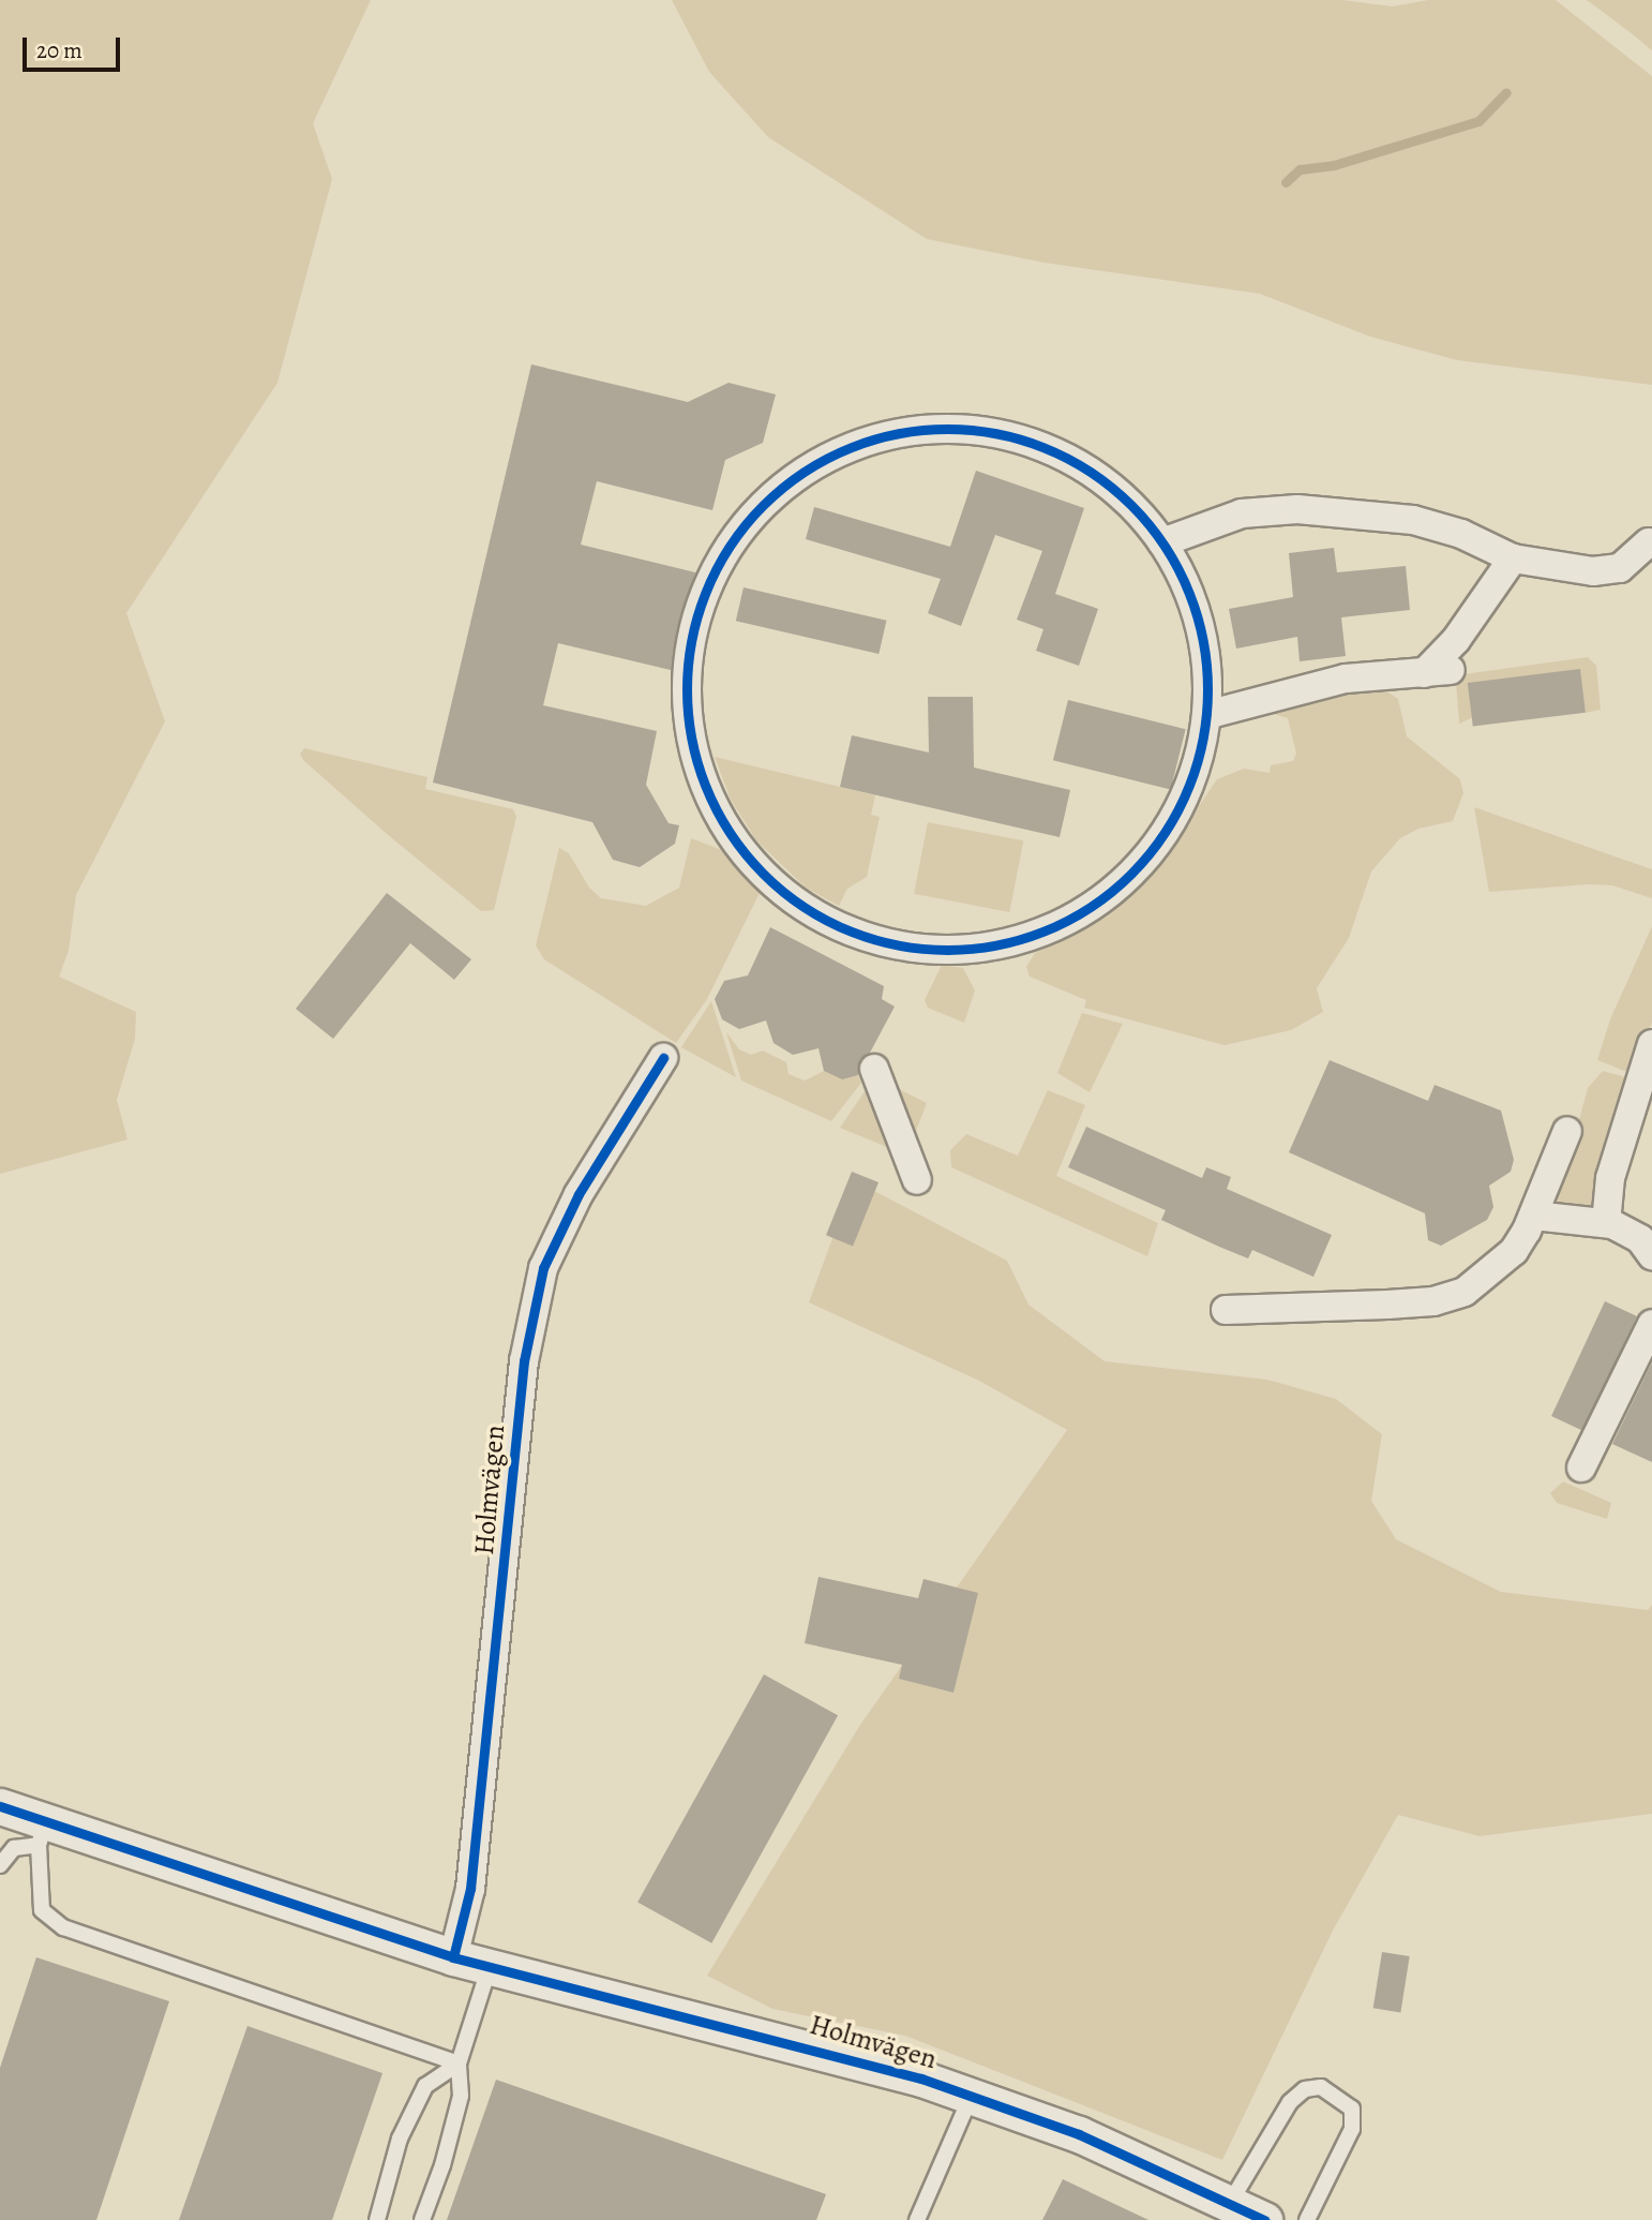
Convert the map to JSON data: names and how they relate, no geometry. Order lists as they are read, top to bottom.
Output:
{
  "streets": {
    "street": ["Holmvägen"]
  },
  "scale_bar": "20 m"
}
